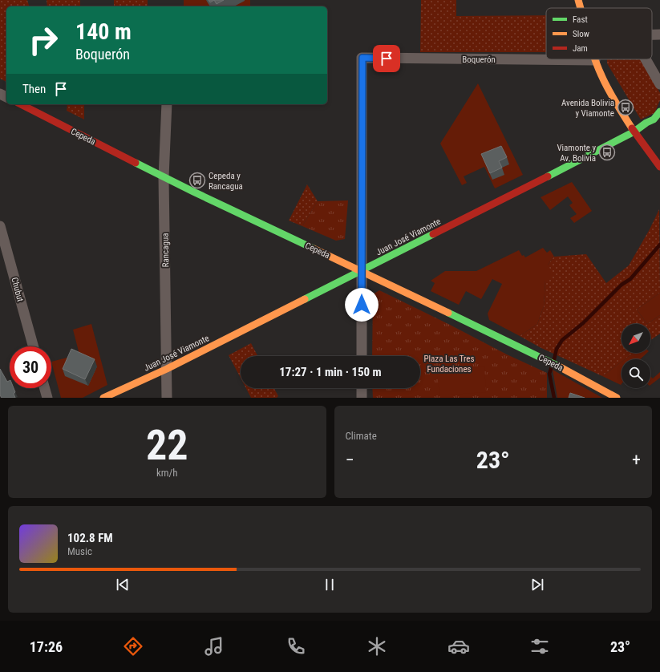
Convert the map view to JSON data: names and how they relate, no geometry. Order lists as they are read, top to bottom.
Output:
{
  "streets": {
    "street": [
      "Boquerón",
      "Cepeda",
      "Juan José Viamonte",
      "Rancagua",
      "Chubut"
    ]
  },
  "crossings": [
    ["Boquerón", "Cepeda"],
    ["Boquerón", "Juan José Viamonte"],
    ["Cepeda", "Juan José Viamonte"],
    ["Cepeda", "Rancagua"],
    ["Juan José Viamonte", "Rancagua"]
  ],
  "parks": ["Plaza Las Tres Fundaciones"],
  "places": {
    "bus stop": ["Avenida Bolivia y Viamonte", "Viamonte y Av. Bolivia", "Cepeda y Rancagua"]
  },
  "legend": ["Fast", "Slow", "Jam"],
  "north": "bottom left",
  "page": {
    "turn": ["140 m", "Boquerón"],
    "then": "Then",
    "limit": "30",
    "trip": "17:27 · 1 min · 150 m",
    "tile": [
      ["22", "km/h"],
      "Climate"
    ],
    "heat": ["−", "23°", "+"],
    "song": ["102.8 FM", "Music"],
    "tabs": ["17:26", "23°"]
  }
}
